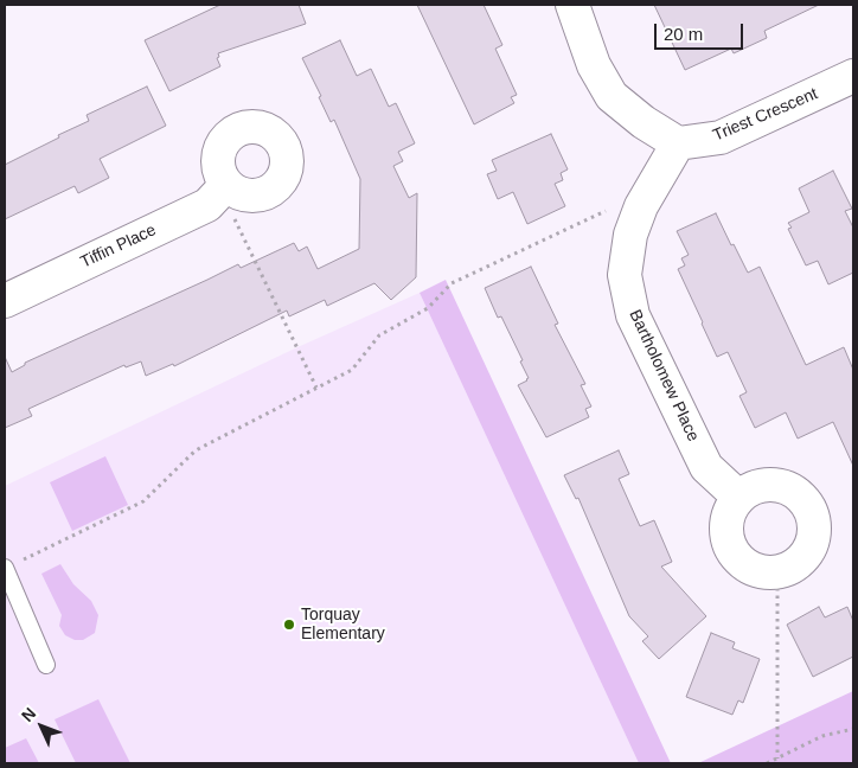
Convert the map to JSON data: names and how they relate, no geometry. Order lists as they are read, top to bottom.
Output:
{
  "streets": {
    "street": ["Triest Crescent", "Tiffin Place", "Bartholomew Place"]
  },
  "crossings": [
    ["Triest Crescent", "Bartholomew Place"]
  ],
  "places": ["Torquay Elementary"],
  "scale_bar": "20 m",
  "north": "top left"
}
